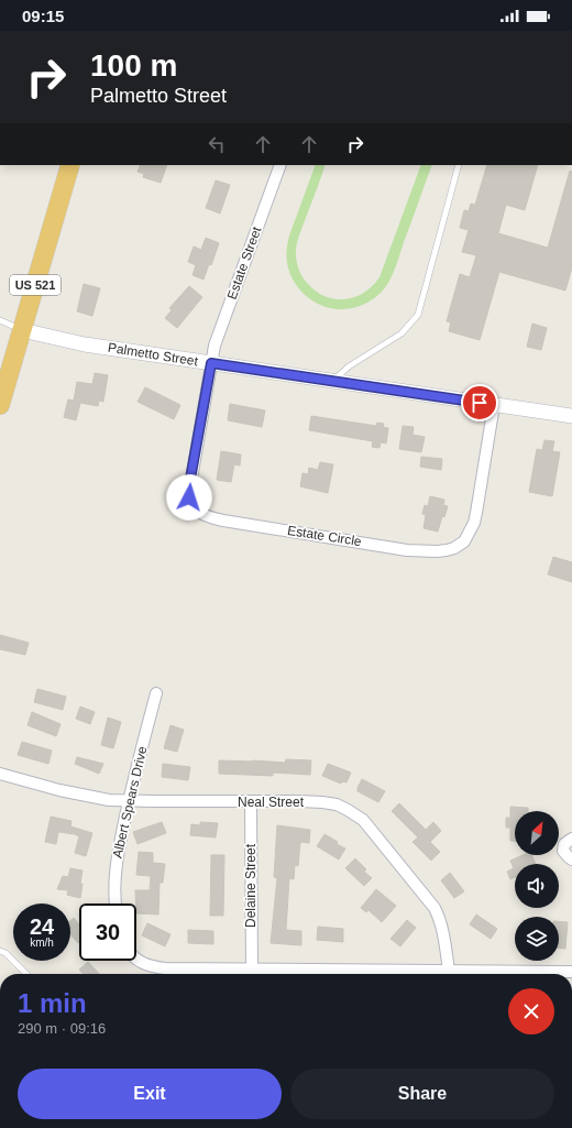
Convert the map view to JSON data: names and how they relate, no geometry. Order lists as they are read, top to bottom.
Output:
{
  "streets": {
    "highway": ["US 521"],
    "street": [
      "Estate Street",
      "Palmetto Street",
      "Estate Circle",
      "Albert Spears Drive",
      "Neal Street",
      "Delaine Street"
    ]
  },
  "crossings": [
    ["Estate Street", "Palmetto Street"],
    ["Estate Street", "Estate Circle"],
    ["US 521", "Palmetto Street"],
    ["Palmetto Street", "Estate Circle"],
    ["Albert Spears Drive", "Neal Street"],
    ["Neal Street", "Delaine Street"]
  ],
  "north": "top right",
  "page": {
    "status": "09:15",
    "turn": ["100 m", "Palmetto Street"],
    "speed": "24 km/h",
    "limit": "30",
    "heading": ["1 min", "290 m · 09:16"],
    "buttons": ["Exit", "Share"]
  }
}
